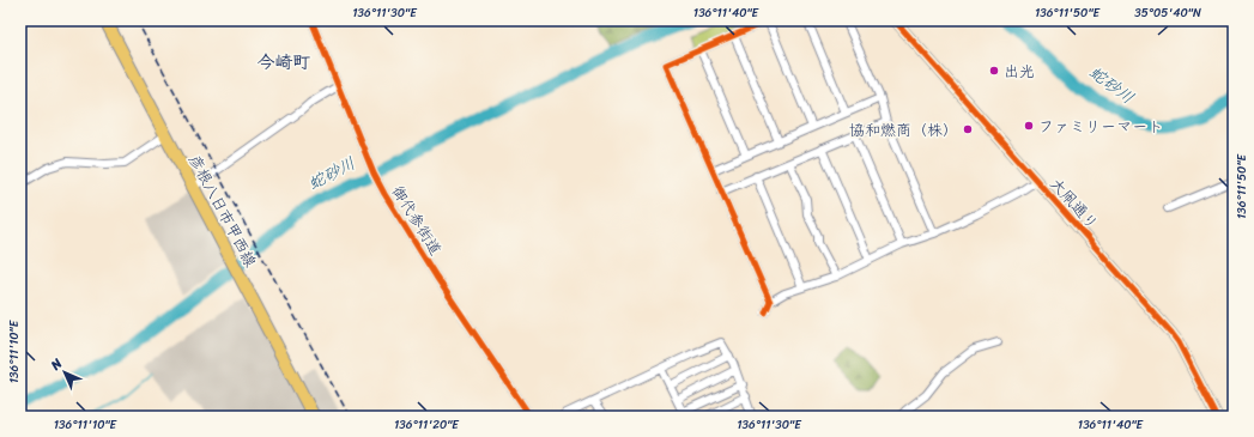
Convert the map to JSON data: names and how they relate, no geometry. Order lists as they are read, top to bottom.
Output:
{
  "streets": {
    "main road": ["彦根八日市甲西線"],
    "street": ["大凧通り", "御代参街道"]
  },
  "districts": ["今崎町"],
  "water": ["蛇砂川"],
  "places": ["出光", "ファミリーマート", "協和燃商（株）"],
  "north": "top left",
  "coordinates": [
    "136°11'30\"E",
    "136°11'40\"E",
    "136°11'50\"E",
    "35°05'40\"N",
    "136°11'10\"E",
    "136°11'20\"E"
  ]
}
